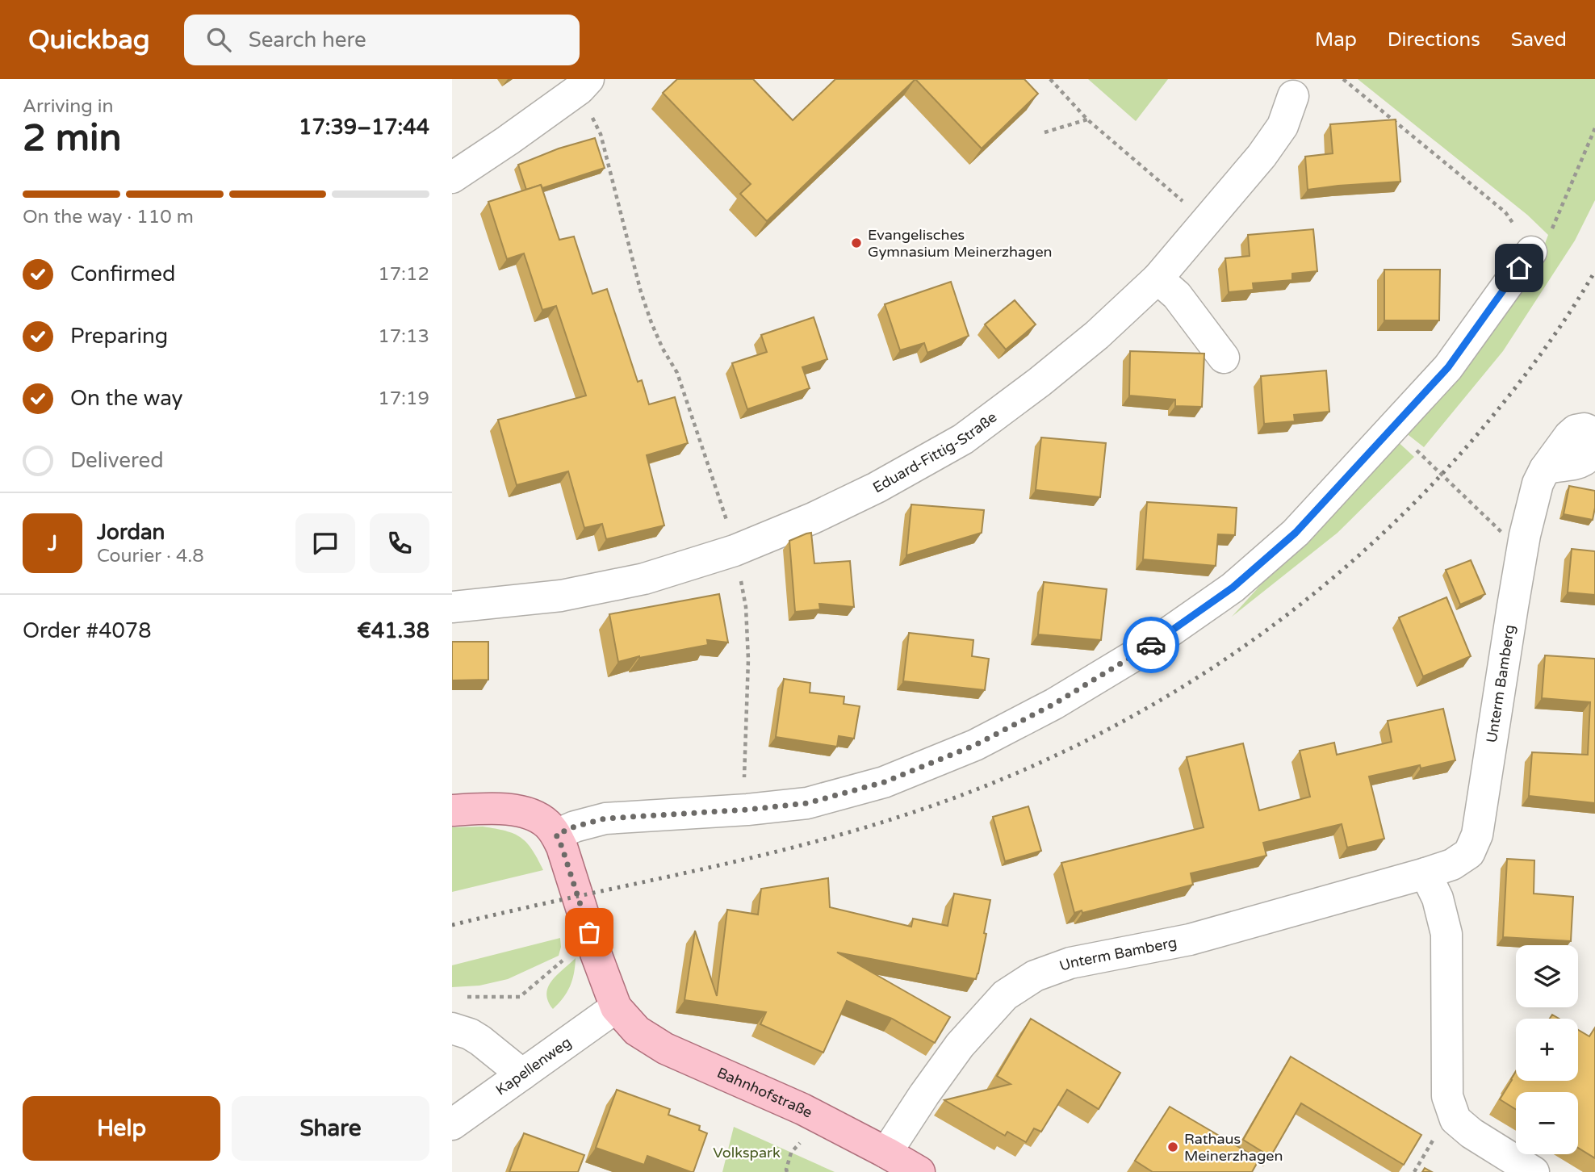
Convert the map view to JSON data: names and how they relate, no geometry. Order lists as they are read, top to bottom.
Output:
{
  "streets": {
    "main road": ["Bahnhofstraße"],
    "street": ["Eduard-Fittig-Straße", "Unterm Bamberg", "Kapellenweg"]
  },
  "crossings": [
    ["Unterm Bamberg", "Bahnhofstraße"],
    ["Kapellenweg", "Bahnhofstraße"]
  ],
  "parks": ["Volkspark"],
  "places": ["Evangelisches Gymnasium Meinerzhagen", "Rathaus Meinerzhagen"],
  "page": {
    "header": "Quickbag",
    "search": "Search here",
    "nav": ["Map", "Directions", "Saved"],
    "heading": ["2 min", "Arriving in", "17:39–17:44"],
    "panel": [
      "Jordan",
      "Courier · 4.8",
      "Order #4078",
      "€41.38"
    ],
    "bar": "On the way · 110 m",
    "list": [
      ["Confirmed", "17:12"],
      ["Preparing", "17:13"],
      ["On the way", "17:19"],
      "Delivered"
    ],
    "round": "J",
    "map_buttons": ["+", "−"],
    "buttons": ["Help", "Share"]
  }
}
